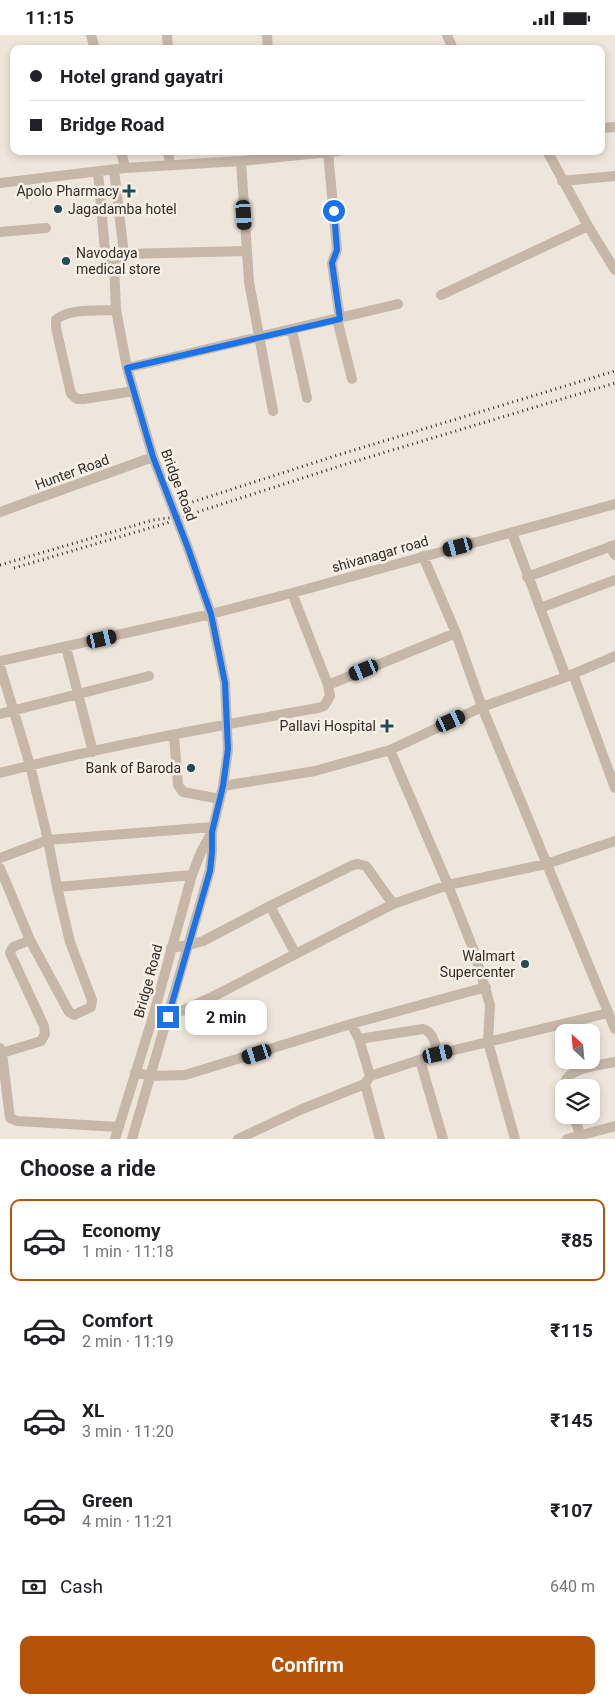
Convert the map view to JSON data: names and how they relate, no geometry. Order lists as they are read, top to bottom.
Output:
{
  "streets": {
    "street": ["Hunter Road", "Bridge Road", "shivanagar road"]
  },
  "crossings": [
    ["Hunter Road", "Bridge Road"],
    ["Bridge Road", "shivanagar road"]
  ],
  "places": {
    "health": ["Apolo Pharmacy", "Pallavi Hospital"],
    "other": [
      "Jagadamba hotel",
      "Navodaya medical store",
      "Bank of Baroda",
      "Walmart Supercenter"
    ]
  },
  "north": "top left",
  "page": {
    "status": "11:15",
    "banner": ["Hotel grand gayatri", "Bridge Road"],
    "bubble": "2 min",
    "heading": "Choose a ride",
    "list": [
      {
        "name": "Economy",
        "note": "1 min · 11:18",
        "value": "₹85"
      },
      {
        "name": "Comfort",
        "note": "2 min · 11:19",
        "value": "₹115"
      },
      {
        "name": "XL",
        "note": "3 min · 11:20",
        "value": "₹145"
      },
      {
        "name": "Green",
        "note": "4 min · 11:21",
        "value": "₹107"
      }
    ],
    "pay": ["Cash", "640 m"],
    "buttons": "Confirm"
  }
}
